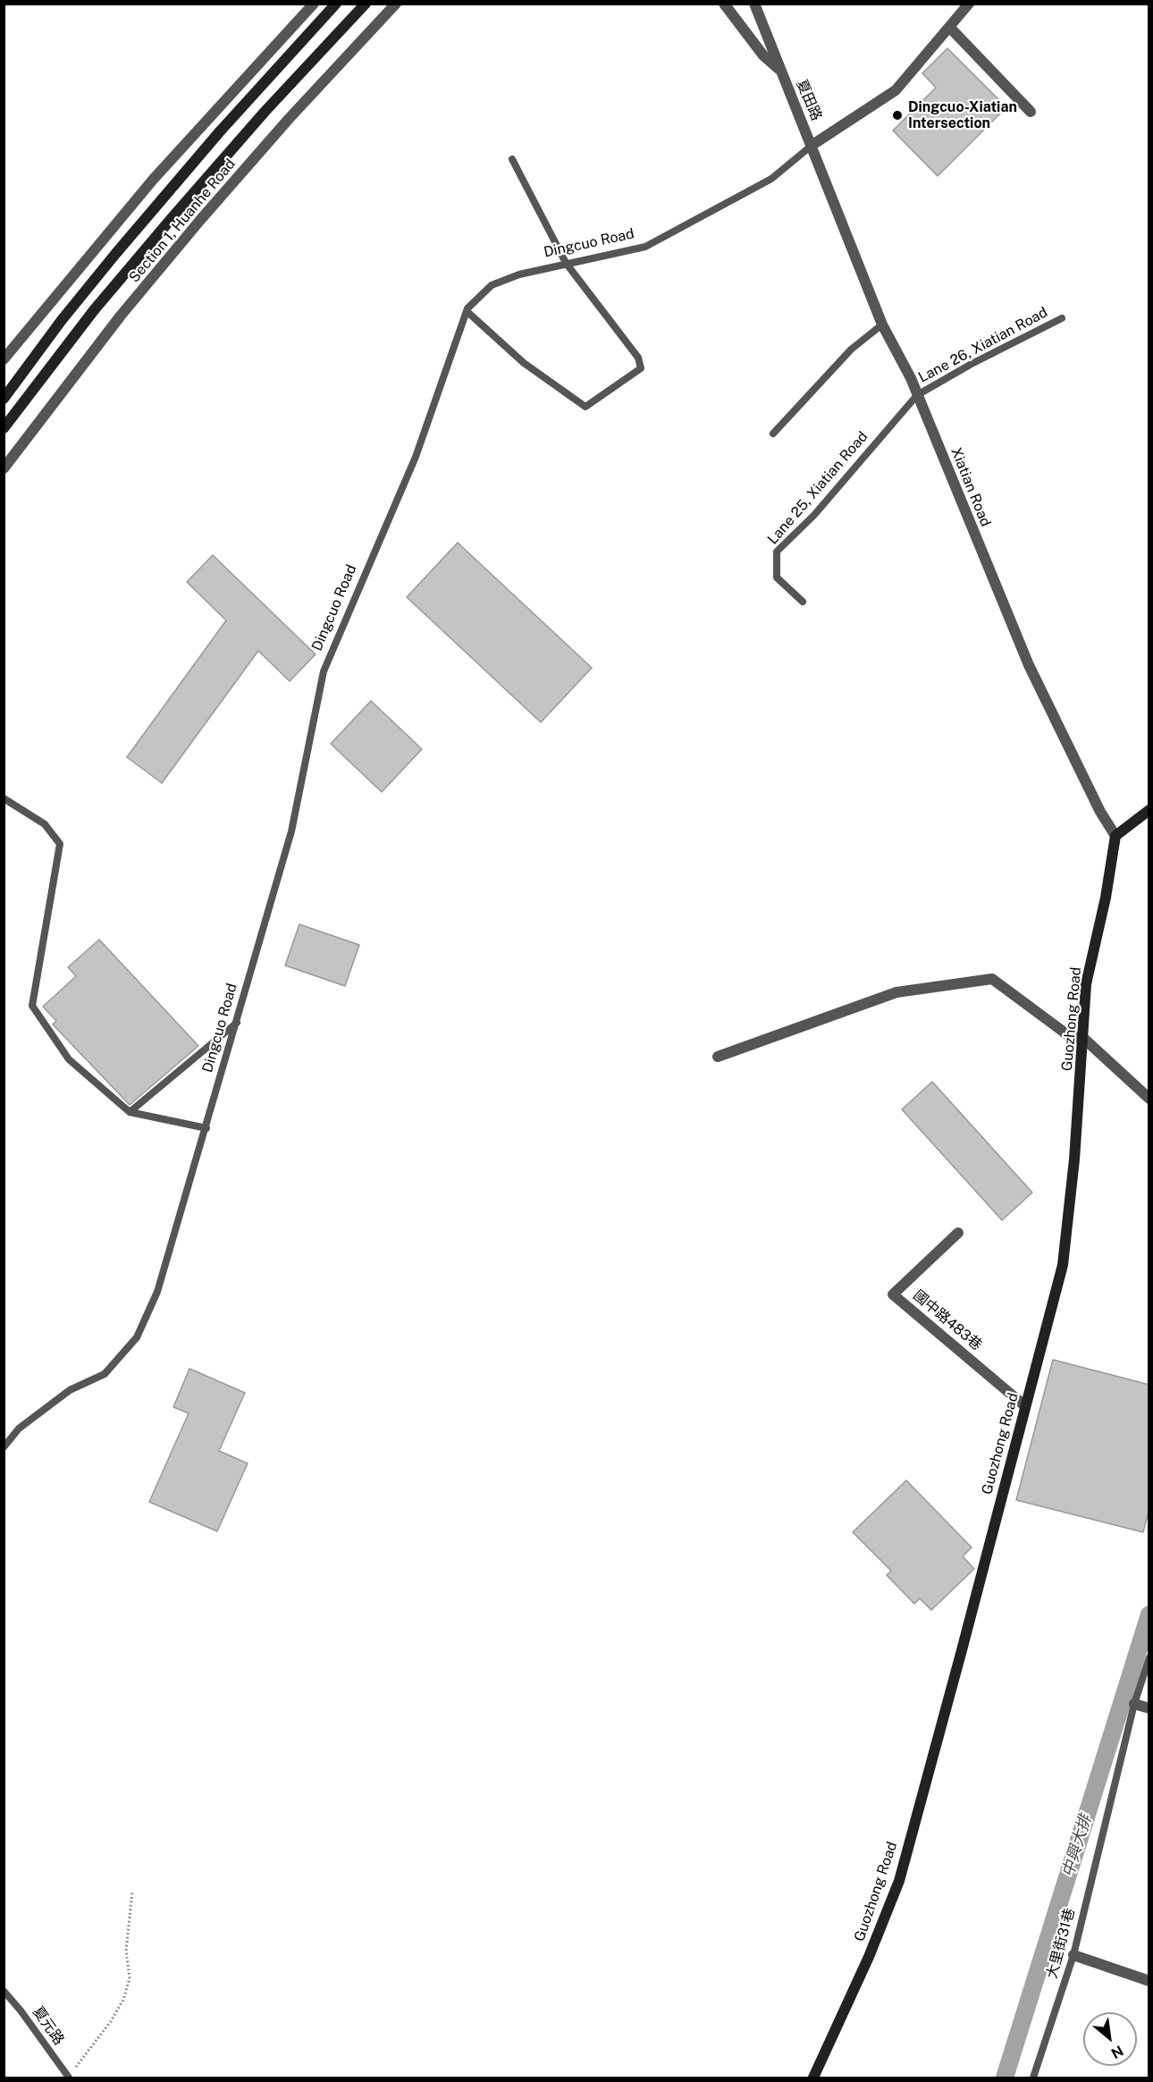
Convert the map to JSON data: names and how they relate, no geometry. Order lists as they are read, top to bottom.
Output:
{
  "streets": {
    "street": [
      "夏田路",
      "Section 1, Huanhe Road",
      "Dingcuo Road",
      "Xiatian Road",
      "Guozhong Road",
      "國中路483巷"
    ],
    "lane": [
      "Lane 26, Xiatian Road",
      "Lane 25, Xiatian Road",
      "大里街31巷",
      "夏元路"
    ]
  },
  "crossings": [
    ["夏田路", "Dingcuo Road"],
    ["夏田路", "Xiatian Road"],
    ["Dingcuo Road", "Xiatian Road"],
    ["Lane 26, Xiatian Road", "Xiatian Road"],
    ["Lane 26, Xiatian Road", "Lane 25, Xiatian Road"],
    ["Xiatian Road", "Lane 25, Xiatian Road"],
    ["Xiatian Road", "Guozhong Road"],
    ["Guozhong Road", "國中路483巷"]
  ],
  "water": ["中興大排"],
  "places": ["Dingcuo-Xiatian Intersection"],
  "north": "bottom right"
}
